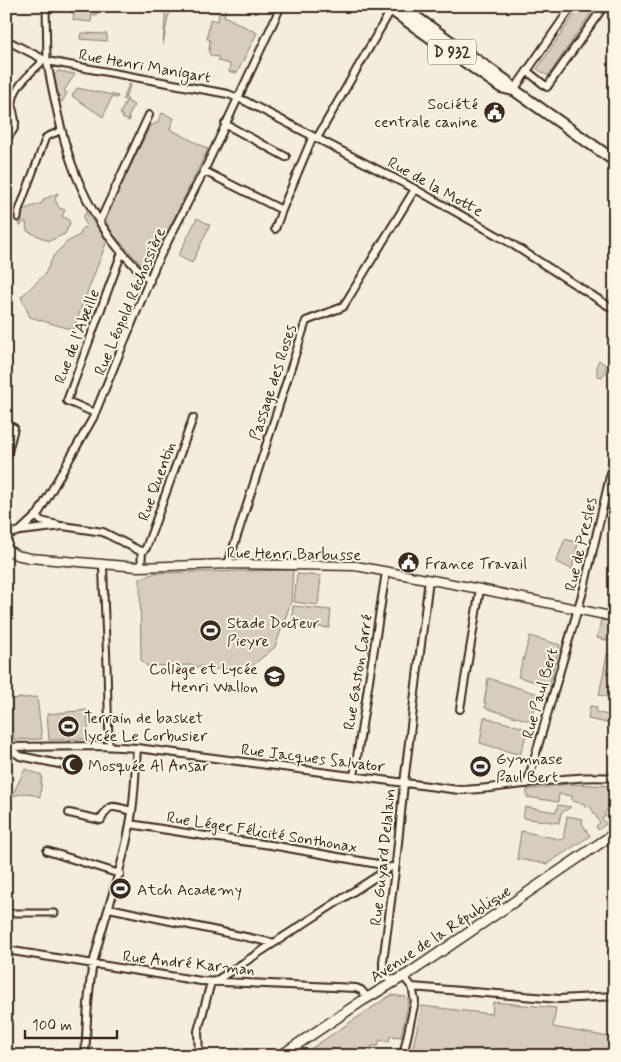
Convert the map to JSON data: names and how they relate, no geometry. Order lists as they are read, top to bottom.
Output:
{
  "streets": {
    "main road": ["D 932", "Avenue de la République"],
    "street": [
      "Rue Henri Manigart",
      "Rue de la Motte",
      "Rue Léopold Réchossière",
      "Rue de l'Abeille",
      "Passage des Roses",
      "Rue Quentin",
      "Rue de Presles",
      "Rue Henri Barbusse",
      "Rue Gaston Carré",
      "Rue Paul Bert",
      "Rue Jacques Salvator",
      "Rue Léger Félicité Sonthonax",
      "Rue Guyard Delalain",
      "Rue André Karman"
    ]
  },
  "crossings": [
    ["Rue Henri Manigart", "Rue de la Motte"],
    ["Rue Henri Manigart", "Rue Léopold Réchossière"],
    ["Rue de la Motte", "Rue Léopold Réchossière"],
    ["Rue de la Motte", "Passage des Roses"],
    ["Rue Léopold Réchossière", "Rue de l'Abeille"],
    ["Passage des Roses", "Rue Henri Barbusse"],
    ["Rue de Presles", "Rue Henri Barbusse"],
    ["Rue de Presles", "Rue Paul Bert"],
    ["Rue Henri Barbusse", "Rue Gaston Carré"],
    ["Rue Henri Barbusse", "Rue Paul Bert"],
    ["Rue Henri Barbusse", "Rue Guyard Delalain"],
    ["Rue Gaston Carré", "Rue Jacques Salvator"],
    ["Rue Paul Bert", "Rue Jacques Salvator"],
    ["Rue Jacques Salvator", "Rue Guyard Delalain"],
    ["Rue Guyard Delalain", "Avenue de la République"],
    ["Avenue de la République", "Rue André Karman"]
  ],
  "places": {
    "public building": ["Société centrale canine", "France Travail"],
    "sports": [
      "Stade Docteur Pieyre",
      "Terrain de basket lycée Le Corbusier",
      "Gymnase Paul Bert",
      "Atch Academy"
    ],
    "school or university": ["Collège et Lycée Henri Wallon"],
    "mosque": ["Mosquée Al Ansar"]
  },
  "scale_bar": "100 m"
}
